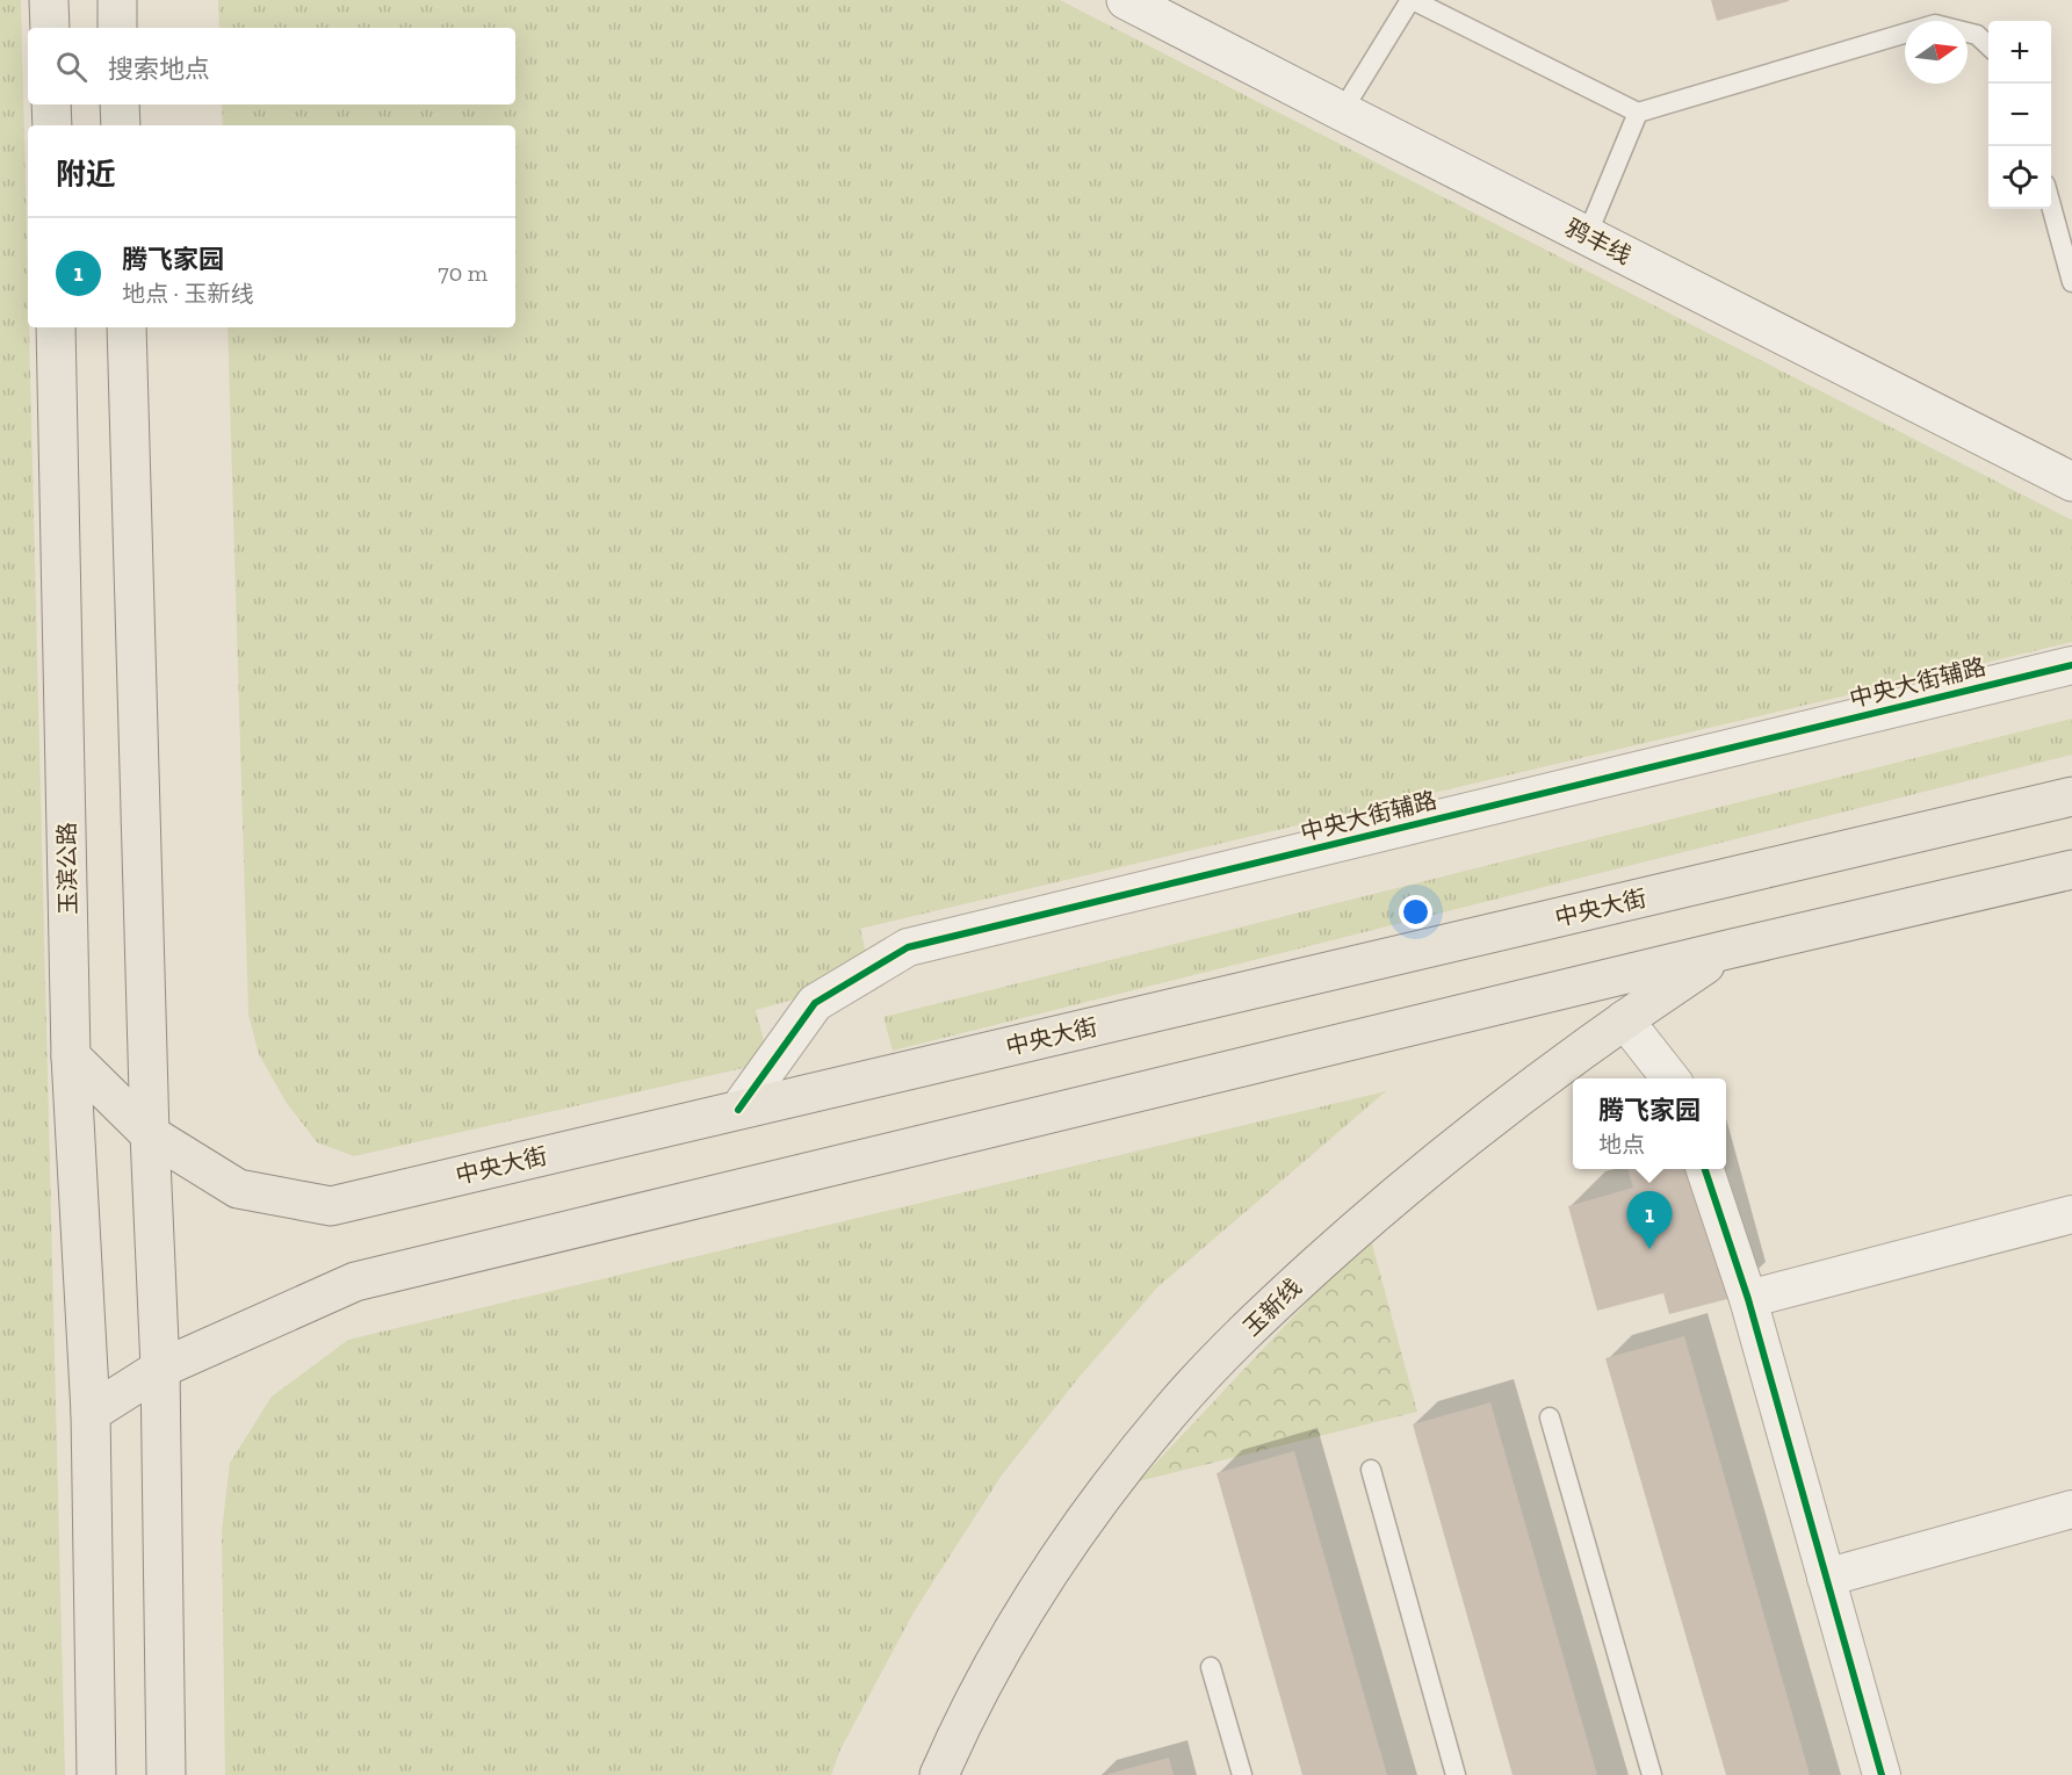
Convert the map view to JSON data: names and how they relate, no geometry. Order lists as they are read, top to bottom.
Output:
{
  "streets": {
    "main road": [
      "鸦丰线",
      "玉滨公路",
      "中央大街",
      "玉新线"
    ],
    "street": ["中央大街辅路"]
  },
  "crossings": [
    ["中央大街辅路", "中央大街"],
    ["玉滨公路", "中央大街"]
  ],
  "north": "right",
  "page": {
    "map_buttons": ["+", "−"],
    "search": "搜索地点",
    "heading": "附近",
    "list": [
      {
        "mark": "1",
        "name": "腾飞家园",
        "note": "地点 · 玉新线",
        "value": "70 m"
      }
    ],
    "popup": ["腾飞家园", "地点"],
    "pins": "1"
  }
}
